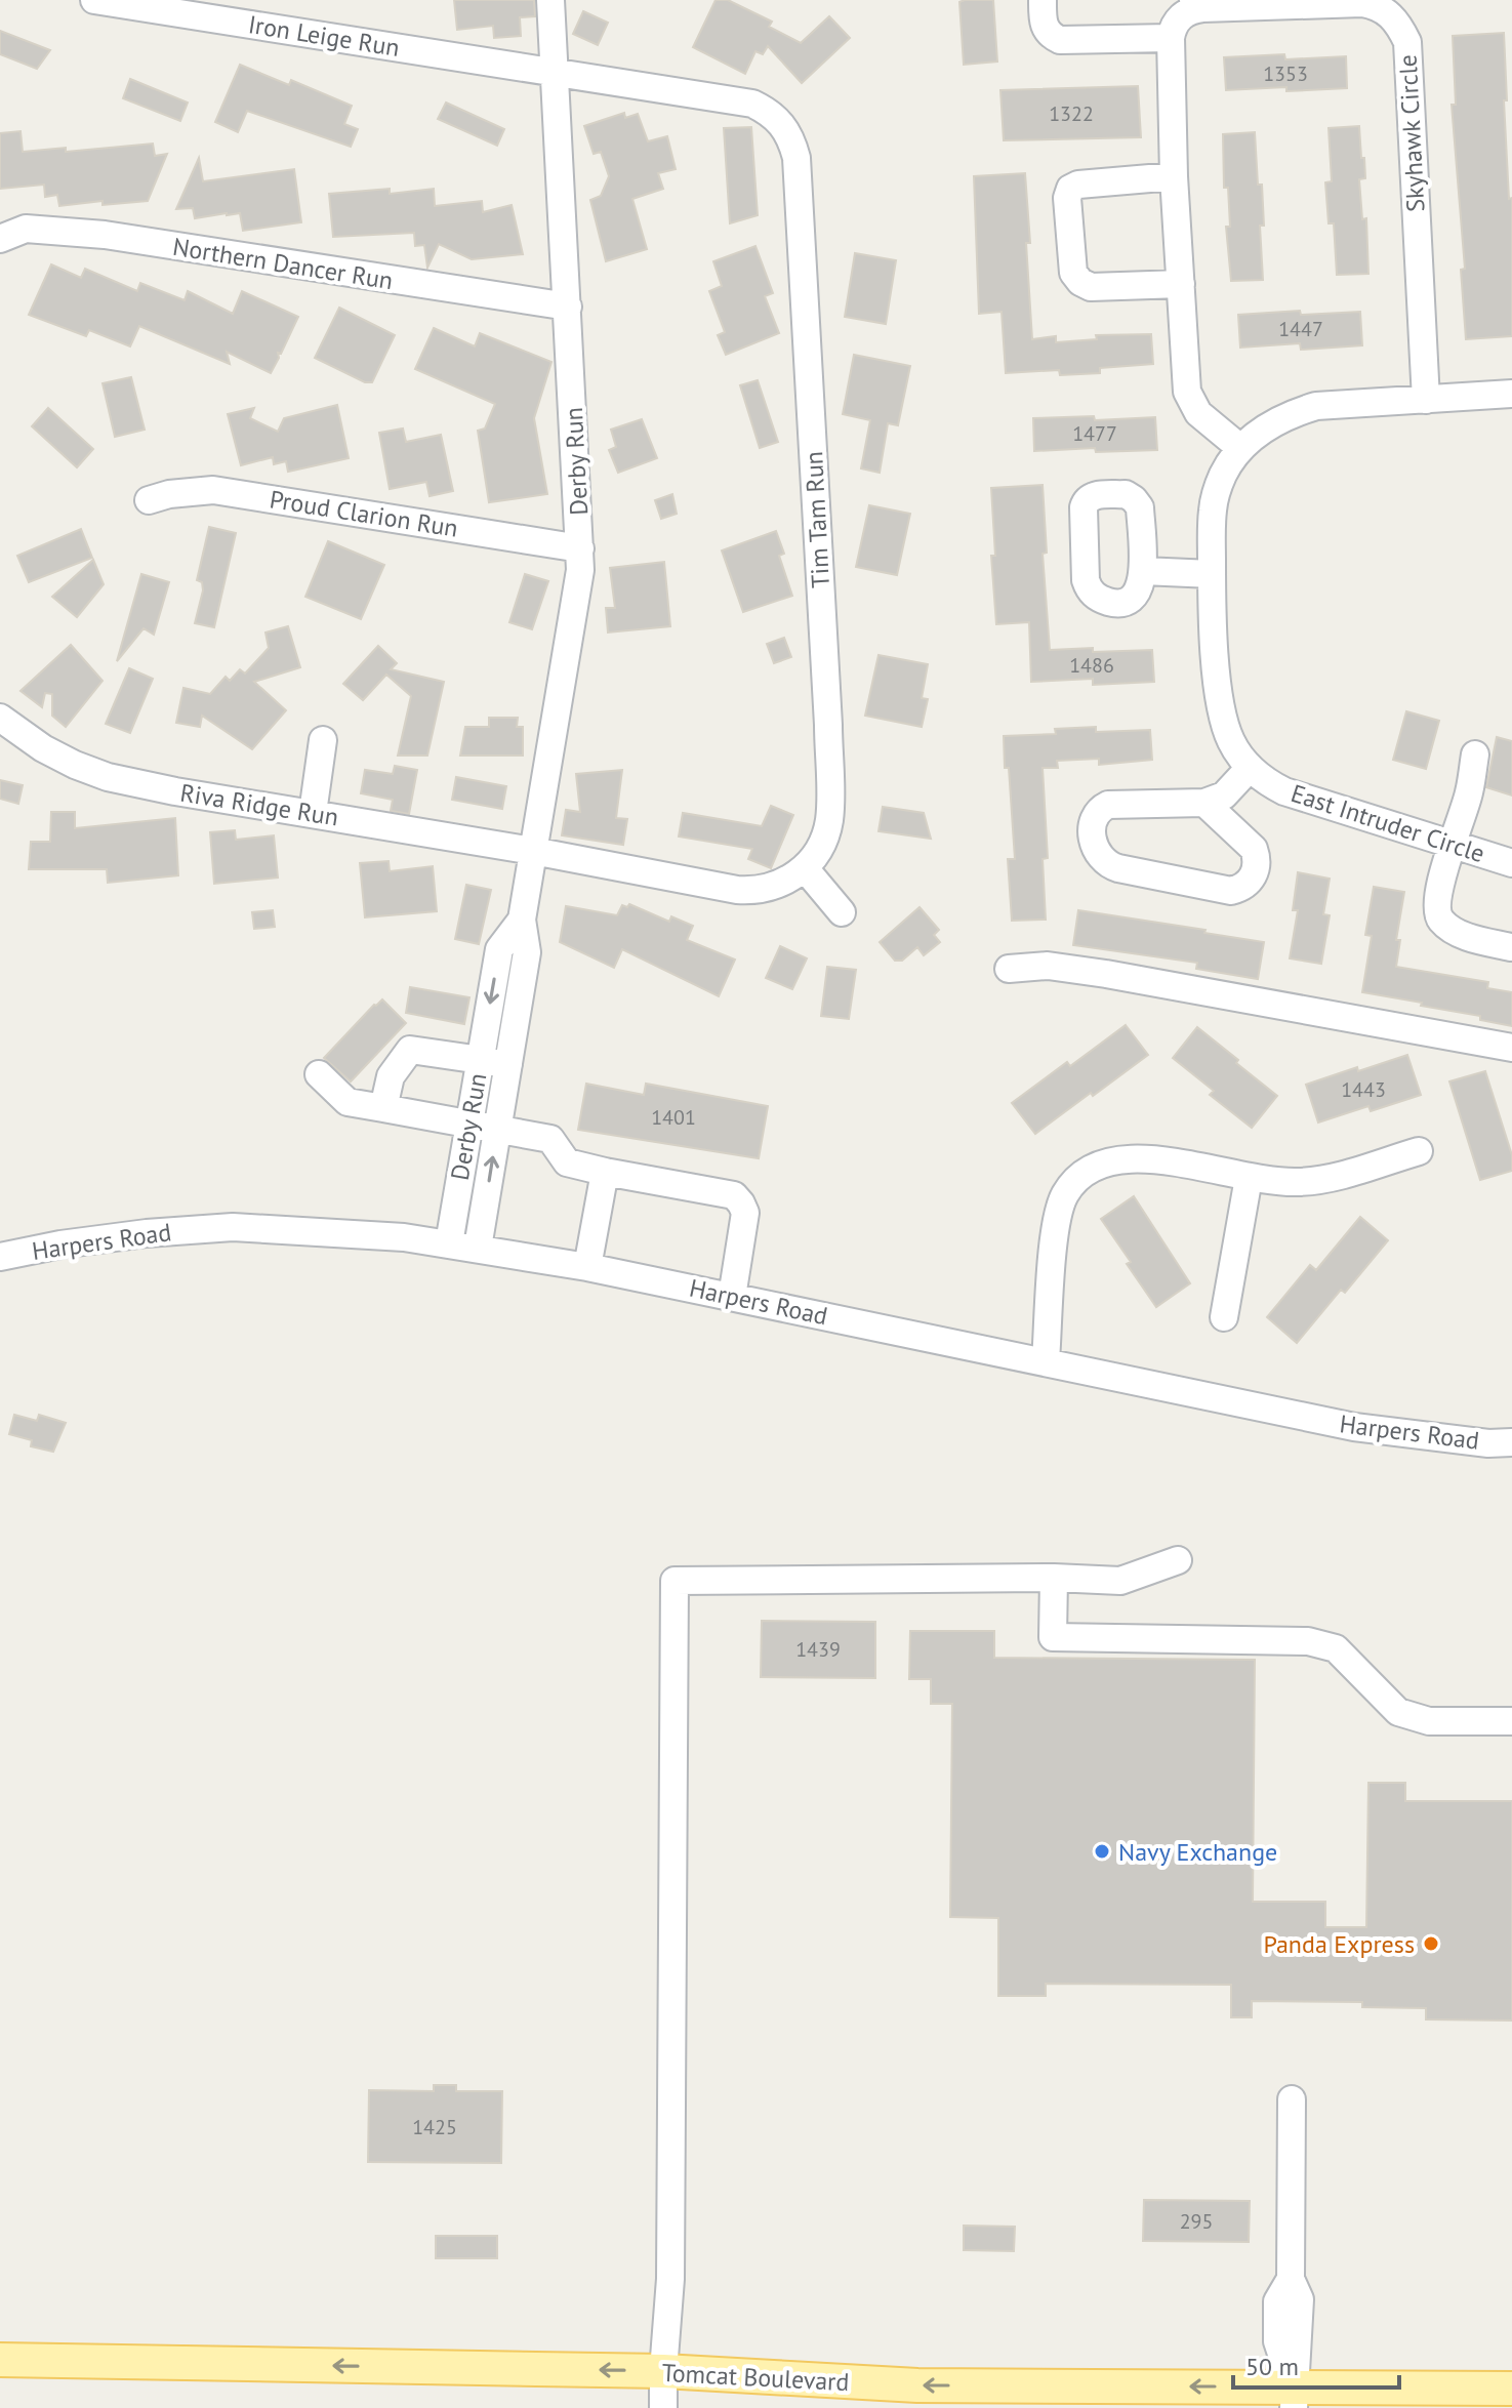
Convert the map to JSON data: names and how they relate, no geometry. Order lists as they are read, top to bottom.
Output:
{
  "streets": {
    "main road": ["Tomcat Boulevard"],
    "street": [
      "Iron Leige Run",
      "Skyhawk Circle",
      "Northern Dancer Run",
      "Derby Run",
      "Proud Clarion Run",
      "Tim Tam Run",
      "Riva Ridge Run",
      "East Intruder Circle",
      "Harpers Road"
    ]
  },
  "crossings": [
    ["Iron Leige Run", "Derby Run"],
    ["Iron Leige Run", "Tim Tam Run"],
    ["Skyhawk Circle", "East Intruder Circle"],
    ["Northern Dancer Run", "Derby Run"],
    ["Derby Run", "Proud Clarion Run"],
    ["Derby Run", "Tim Tam Run"],
    ["Derby Run", "Riva Ridge Run"],
    ["Derby Run", "Harpers Road"]
  ],
  "one_way": ["Tomcat Boulevard"],
  "places": ["Navy Exchange", "Panda Express"],
  "house_numbers": [
    "1353",
    "1322",
    "1447",
    "1477",
    "1486",
    "1443",
    "1401",
    "1439",
    "1425",
    "295"
  ],
  "scale_bar": "50 m"
}
